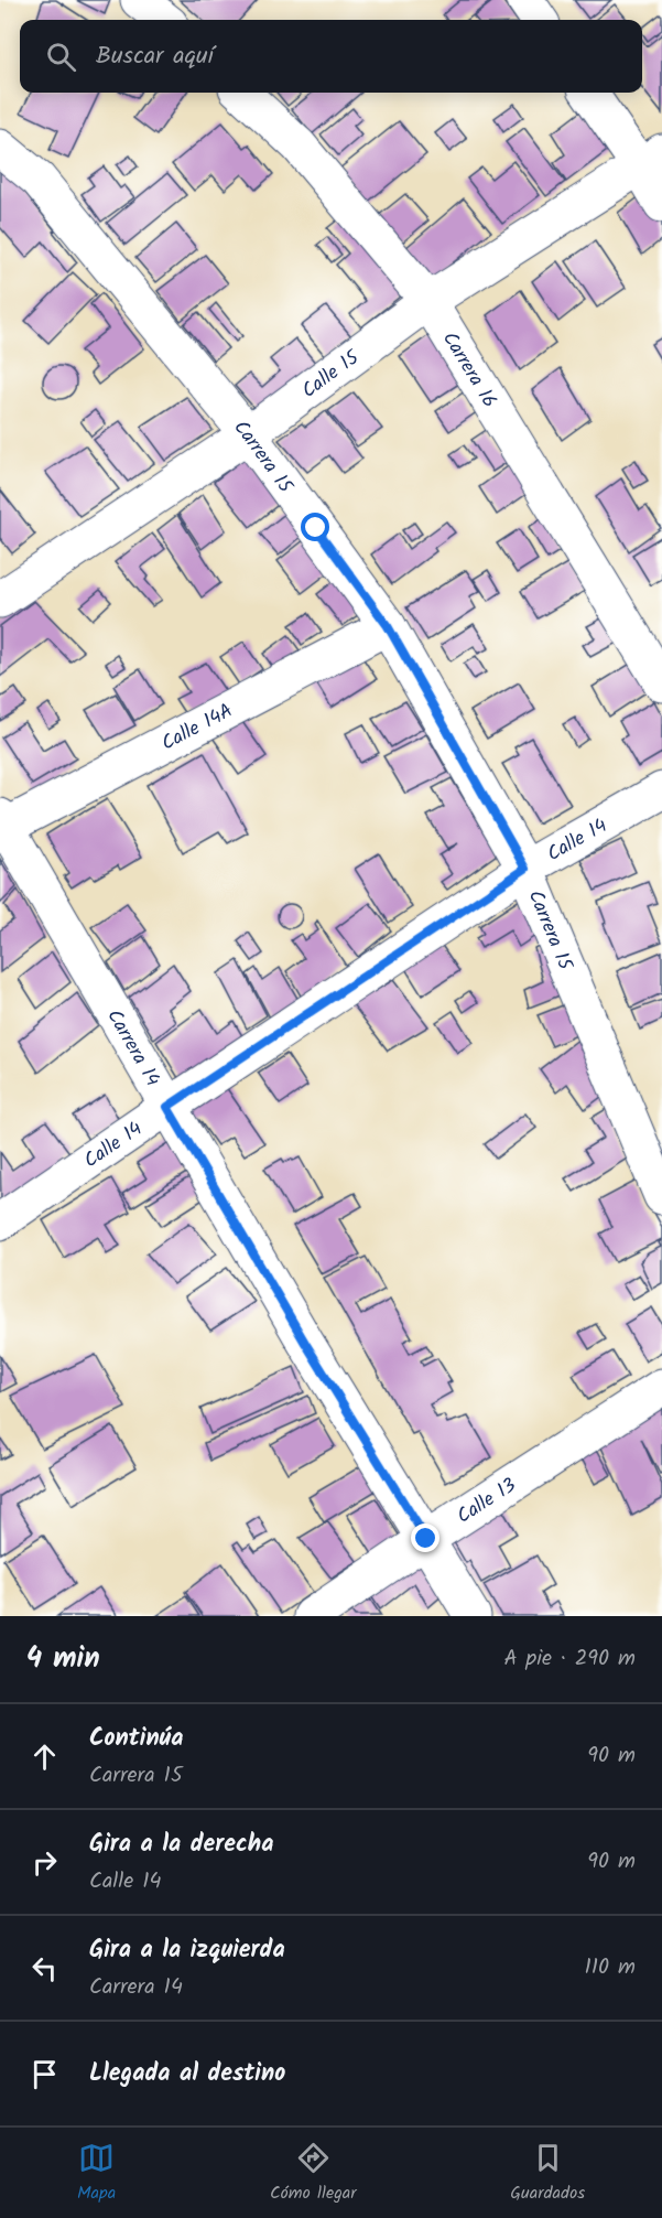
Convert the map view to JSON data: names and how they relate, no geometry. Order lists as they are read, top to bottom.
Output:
{
  "streets": {
    "street": [
      "Carrera 16",
      "Calle 15",
      "Carrera 15",
      "Calle 14A",
      "Calle 14",
      "Carrera 14",
      "Calle 13"
    ]
  },
  "crossings": [
    ["Carrera 16", "Calle 15"],
    ["Calle 15", "Carrera 15"],
    ["Carrera 15", "Calle 14A"],
    ["Carrera 15", "Calle 14"],
    ["Calle 14A", "Carrera 14"],
    ["Calle 14", "Carrera 14"],
    ["Carrera 14", "Calle 13"]
  ],
  "page": {
    "search": "Buscar aquí",
    "heading": ["4 min", "A pie · 290 m"],
    "list": [
      ["Continúa", "Carrera 15", "90 m"],
      ["Gira a la derecha", "Calle 14", "90 m"],
      ["Gira a la izquierda", "Carrera 14", "110 m"],
      "Llegada al destino"
    ],
    "nav": ["Mapa", "Cómo llegar", "Guardados"]
  }
}
